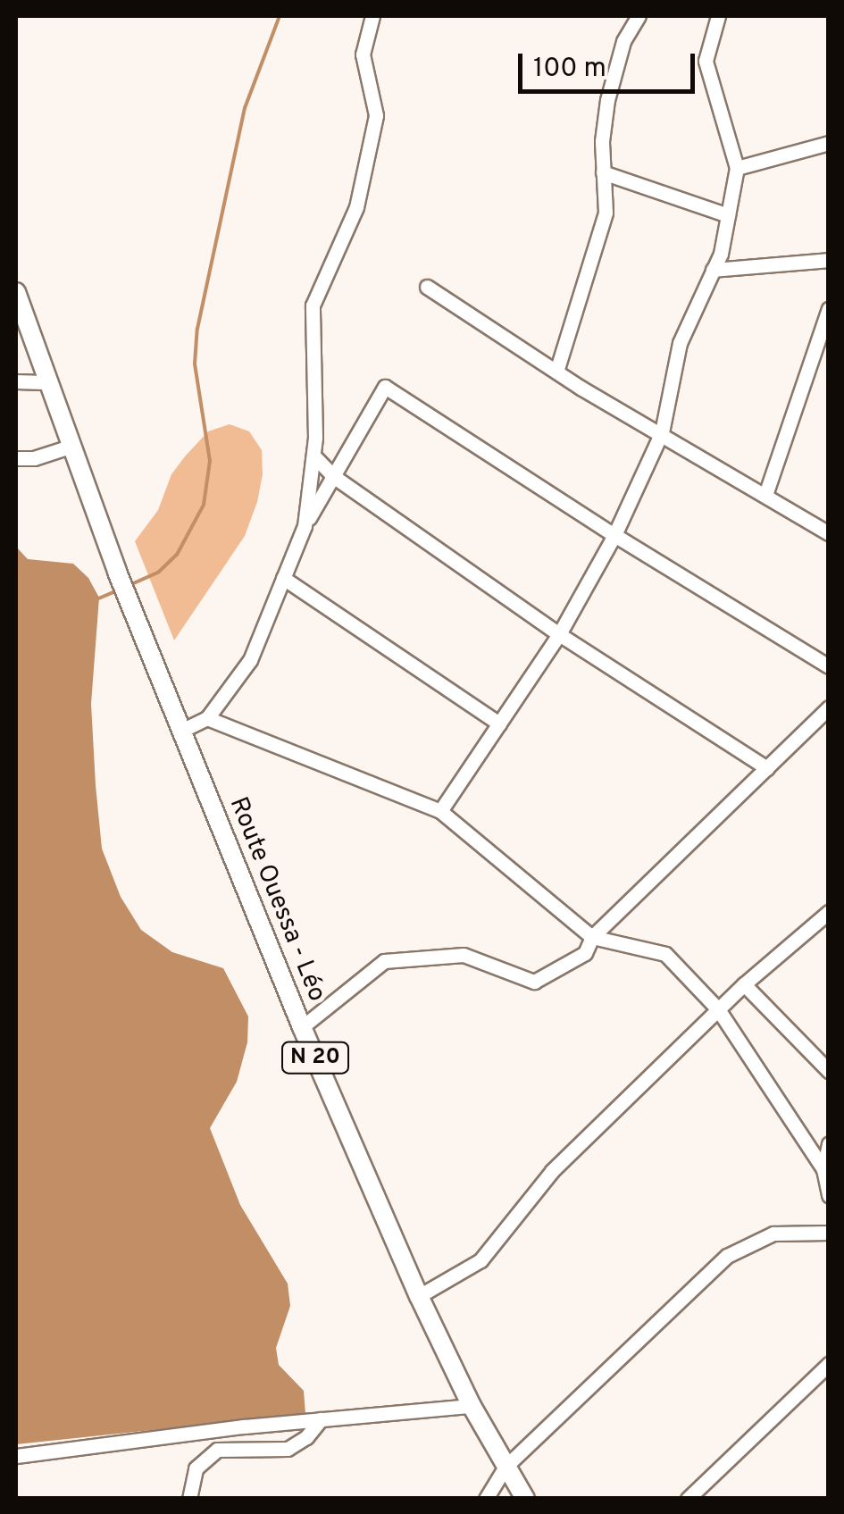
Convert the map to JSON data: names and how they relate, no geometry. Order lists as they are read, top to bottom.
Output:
{
  "streets": {
    "main road": ["Route Ouessa - Léo", "N 20"]
  },
  "crossings": [
    ["Route Ouessa - Léo", "N 20"]
  ],
  "scale_bar": "100 m"
}
